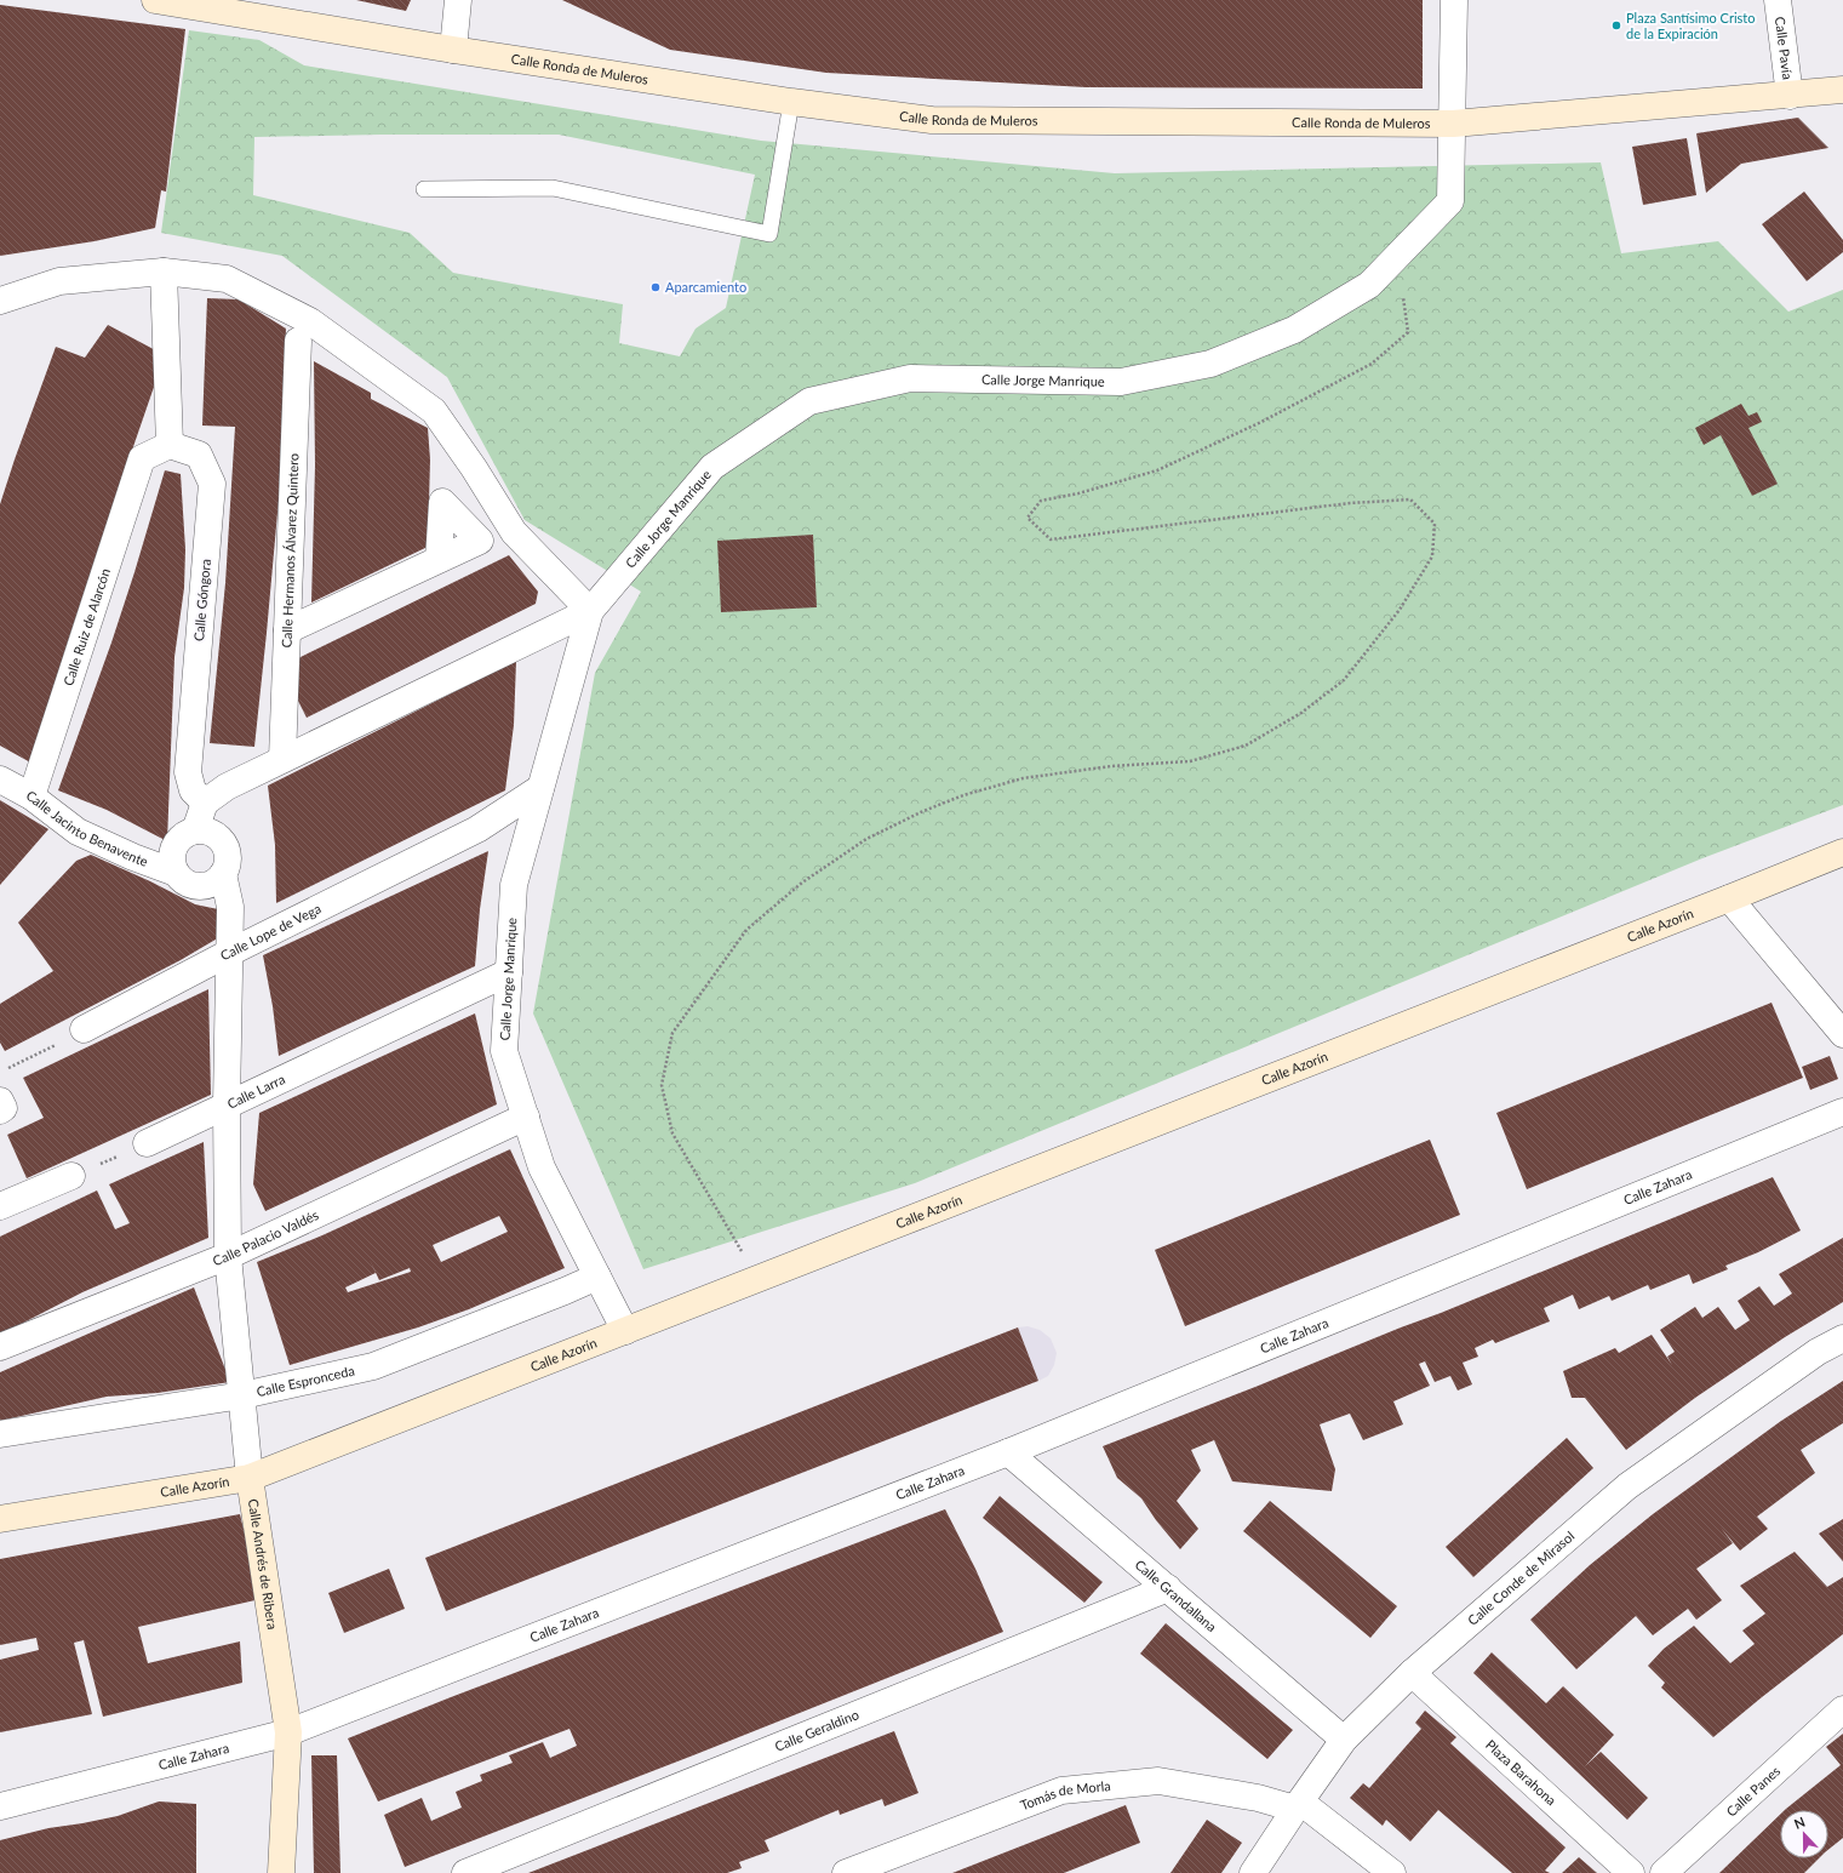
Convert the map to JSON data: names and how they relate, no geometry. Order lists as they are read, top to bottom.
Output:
{
  "streets": {
    "street": [
      "Calle Pavía",
      "Calle Ronda de Muleros",
      "Calle Jorge Manrique",
      "Calle Hermanos Álvarez Quintero",
      "Calle Góngora",
      "Calle Ruiz de Alarcón",
      "Calle Jacinto Benavente",
      "Calle Azorín",
      "Calle Lope de Vega",
      "Calle Larra",
      "Calle Zahara",
      "Calle Palacio Valdés",
      "Calle Espronceda",
      "Calle Andrés de Ribera",
      "Calle Conde de Mirasol",
      "Calle Grandallana",
      "Calle Geraldino",
      "Plaza Barahona",
      "Calle Panes",
      "Tomás de Morla"
    ]
  },
  "crossings": [
    ["Calle Pavía", "Calle Ronda de Muleros"],
    ["Calle Ronda de Muleros", "Calle Jorge Manrique"],
    ["Calle Jorge Manrique", "Calle Hermanos Álvarez Quintero"],
    ["Calle Jorge Manrique", "Calle Góngora"],
    ["Calle Jorge Manrique", "Calle Azorín"],
    ["Calle Jorge Manrique", "Calle Lope de Vega"],
    ["Calle Jorge Manrique", "Calle Larra"],
    ["Calle Jorge Manrique", "Calle Palacio Valdés"],
    ["Calle Jorge Manrique", "Calle Espronceda"],
    ["Calle Góngora", "Calle Ruiz de Alarcón"],
    ["Calle Ruiz de Alarcón", "Calle Jacinto Benavente"],
    ["Calle Jacinto Benavente", "Calle Andrés de Ribera"],
    ["Calle Azorín", "Calle Andrés de Ribera"],
    ["Calle Lope de Vega", "Calle Andrés de Ribera"],
    ["Calle Larra", "Calle Andrés de Ribera"],
    ["Calle Zahara", "Calle Andrés de Ribera"],
    ["Calle Zahara", "Calle Grandallana"],
    ["Calle Palacio Valdés", "Calle Andrés de Ribera"],
    ["Calle Espronceda", "Calle Andrés de Ribera"],
    ["Calle Conde de Mirasol", "Calle Grandallana"],
    ["Calle Conde de Mirasol", "Plaza Barahona"],
    ["Calle Conde de Mirasol", "Tomás de Morla"],
    ["Calle Grandallana", "Calle Geraldino"]
  ],
  "places": ["Plaza Santísimo Cristo de la Expiración", "Aparcamiento"],
  "north": "top"
}
